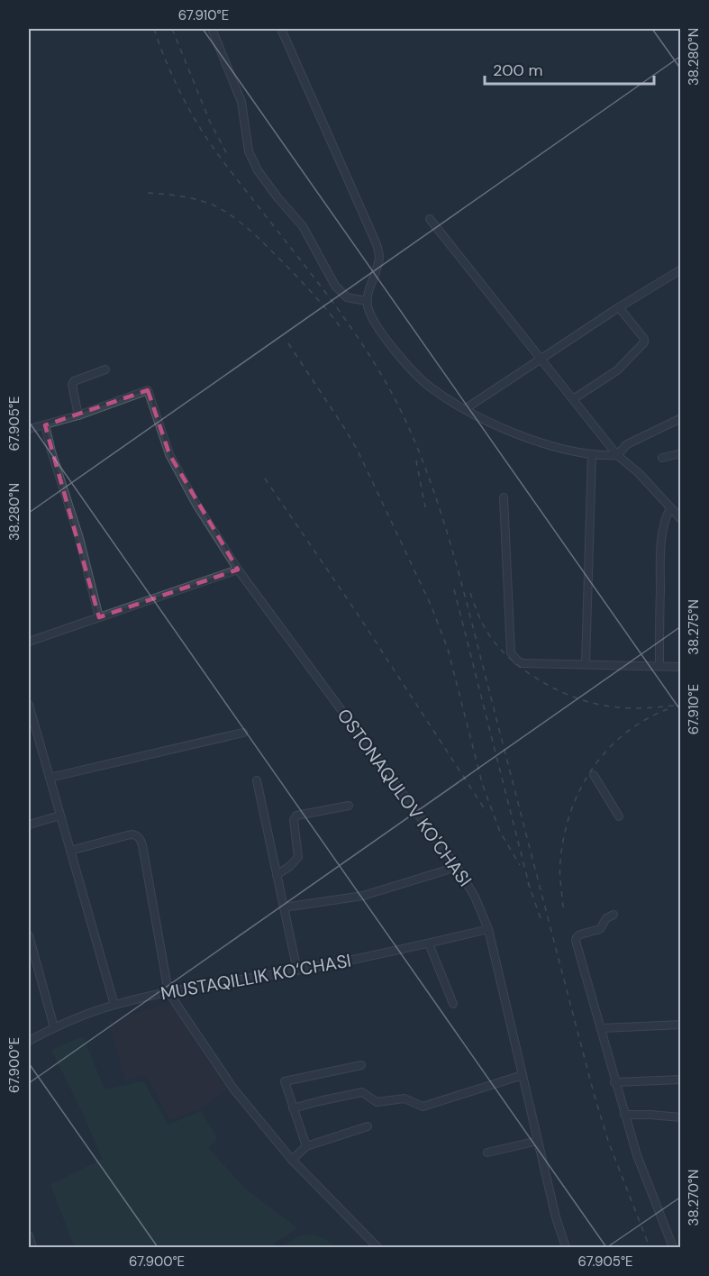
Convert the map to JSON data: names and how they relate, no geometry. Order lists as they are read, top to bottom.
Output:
{
  "streets": {
    "street": ["OSTONAQULOV KO'CHASI", "MUSTAQILLIK KO‘CHASI"]
  },
  "crossings": [
    ["OSTONAQULOV KO'CHASI", "MUSTAQILLIK KO‘CHASI"]
  ],
  "scale_bar": "200 m",
  "coordinates": [
    "67.910°E",
    "38.280°N",
    "67.905°E",
    "38.275°N",
    "67.900°E",
    "38.270°N"
  ]
}
